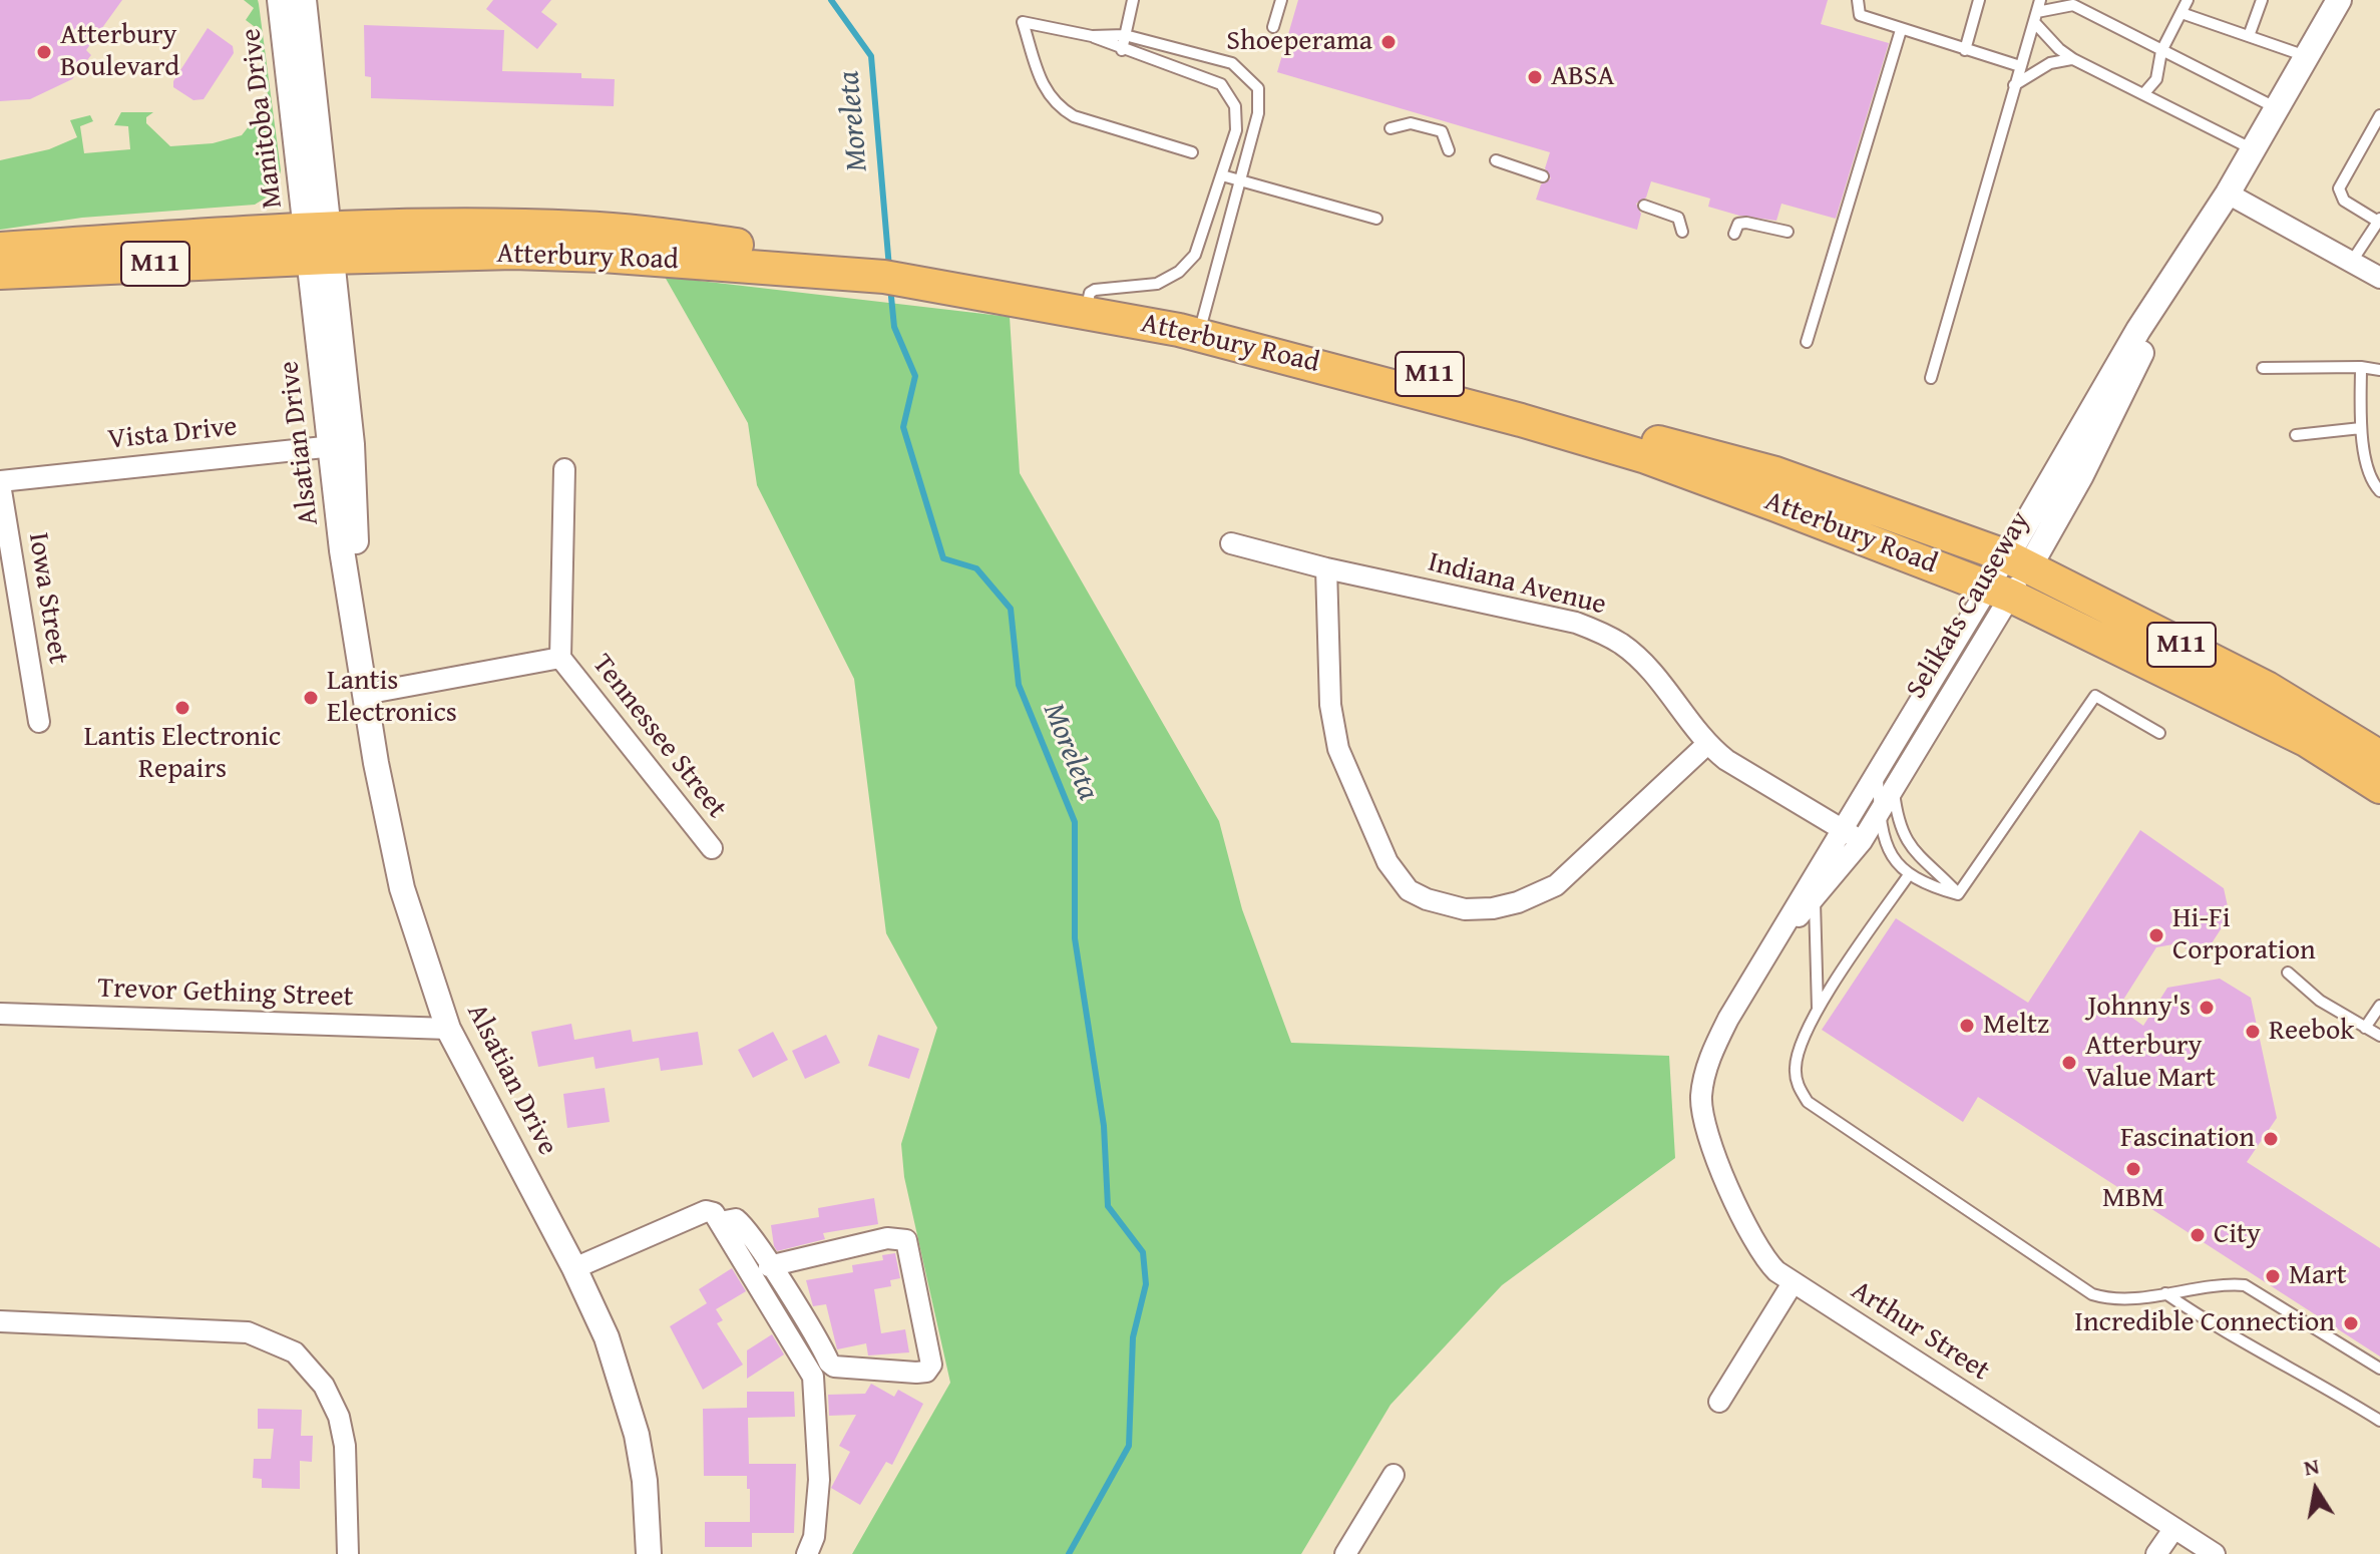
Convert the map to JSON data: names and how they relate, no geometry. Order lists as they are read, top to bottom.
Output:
{
  "streets": {
    "main road": ["Atterbury Road", "M11"],
    "street": [
      "Manitoba Drive",
      "Vista Drive",
      "Alsatian Drive",
      "Indiana Avenue",
      "Iowa Street",
      "Selikats Causeway",
      "Tennessee Street",
      "Trevor Gething Street",
      "Arthur Street"
    ]
  },
  "crossings": [
    ["Manitoba Drive", "Atterbury Road"],
    ["Manitoba Drive", "Alsatian Drive"],
    ["Atterbury Road", "Alsatian Drive"],
    ["Atterbury Road", "Selikats Causeway"],
    ["Vista Drive", "Alsatian Drive"],
    ["Vista Drive", "Iowa Street"],
    ["Alsatian Drive", "Trevor Gething Street"],
    ["Indiana Avenue", "Selikats Causeway"],
    ["Selikats Causeway", "Arthur Street"]
  ],
  "water": ["Moreleta"],
  "places": [
    "Shoeperama",
    "Atterbury Boulevard",
    "ABSA",
    "Lantis Electronics",
    "Lantis Electronic Repairs",
    "Hi-Fi Corporation",
    "Johnny's",
    "Meltz",
    "Reebok",
    "Atterbury Value Mart",
    "Fascination",
    "MBM",
    "City",
    "Mart",
    "Incredible Connection"
  ],
  "north": "top"
}
